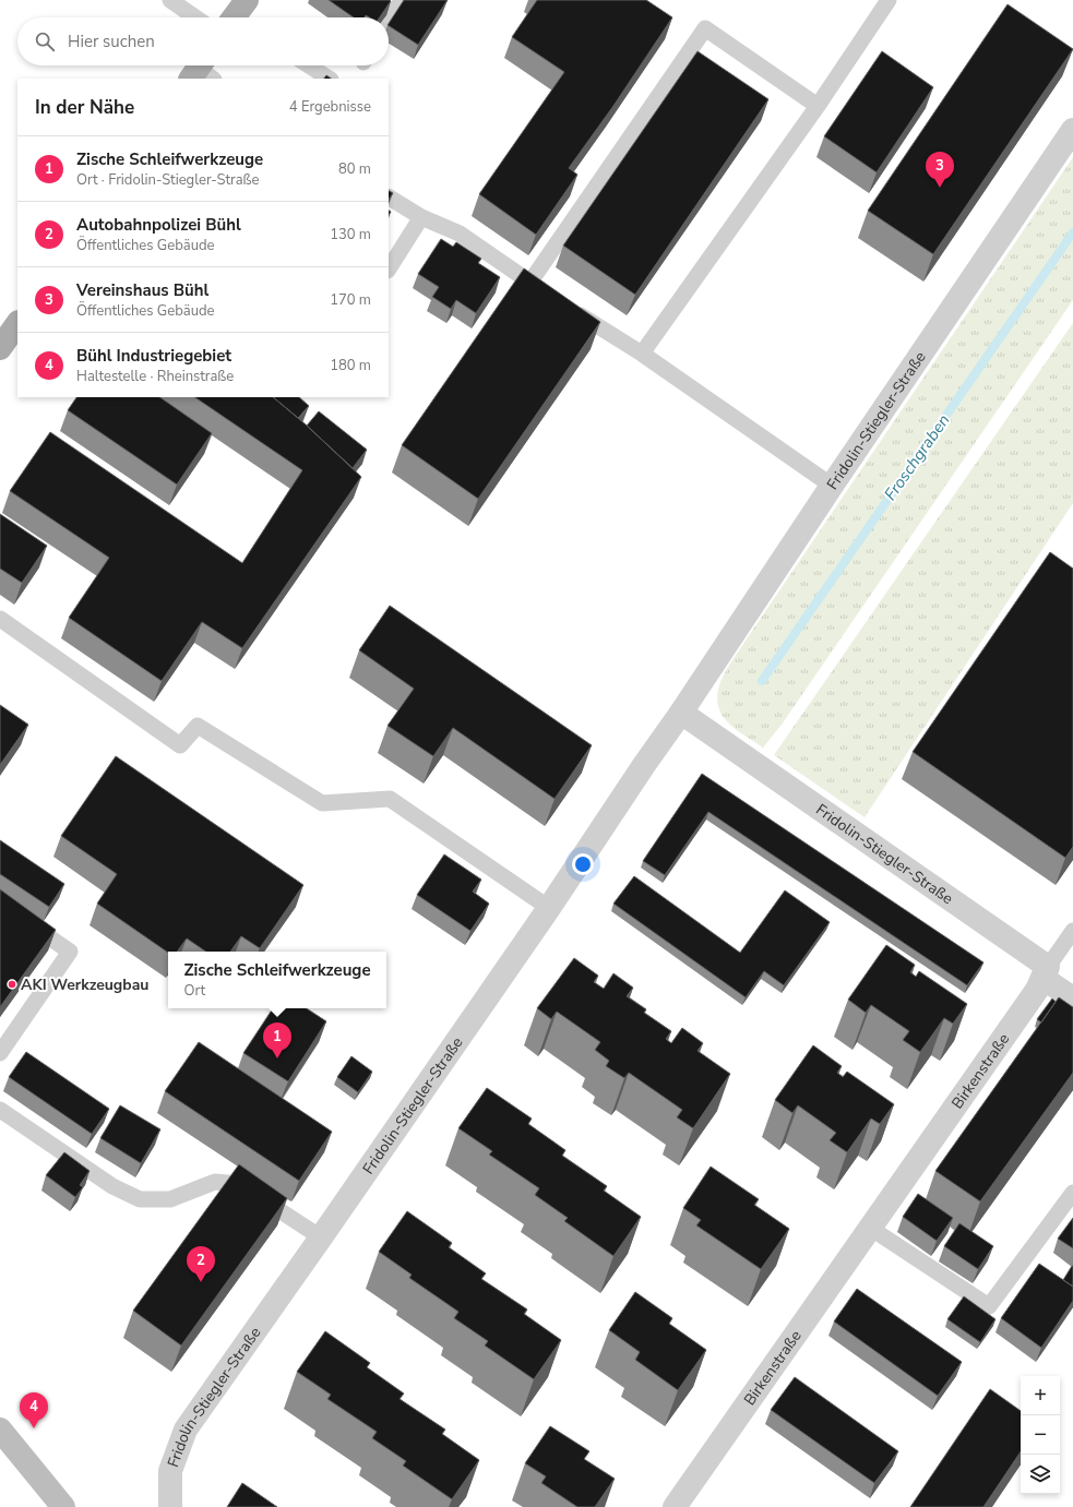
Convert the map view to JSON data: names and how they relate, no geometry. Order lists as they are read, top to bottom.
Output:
{
  "streets": {
    "street": ["Fridolin-Stiegler-Straße", "Birkenstraße"]
  },
  "crossings": [
    ["Fridolin-Stiegler-Straße", "Birkenstraße"]
  ],
  "water": ["Froschgraben"],
  "places": ["AKI Werkzeugbau"],
  "page": {
    "search": "Hier suchen",
    "heading": ["In der Nähe", "4 Ergebnisse"],
    "list": [
      {
        "mark": "1",
        "name": "Zische Schleifwerkzeuge",
        "note": "Ort · Fridolin-Stiegler-Straße",
        "value": "80 m"
      },
      {
        "mark": "2",
        "name": "Autobahnpolizei Bühl",
        "note": "Öffentliches Gebäude",
        "value": "130 m"
      },
      {
        "mark": "3",
        "name": "Vereinshaus Bühl",
        "note": "Öffentliches Gebäude",
        "value": "170 m"
      },
      {
        "mark": "4",
        "name": "Bühl Industriegebiet",
        "note": "Haltestelle · Rheinstraße",
        "value": "180 m"
      }
    ],
    "pins": [
      "3",
      "1",
      "2",
      "4"
    ],
    "popup": ["Zische Schleifwerkzeuge", "Ort"],
    "map_buttons": ["+", "−"]
  }
}
